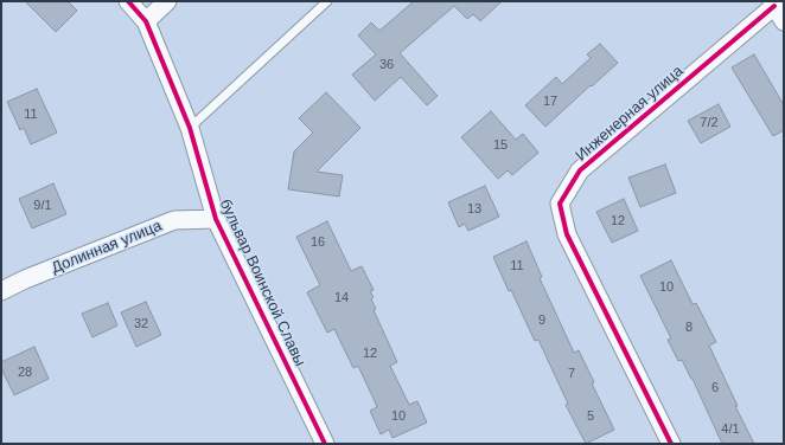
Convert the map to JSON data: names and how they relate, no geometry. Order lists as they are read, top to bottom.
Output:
{
  "streets": {
    "street": ["Инженерная улица", "Долинная улица", "бульвар Воинской Славы"]
  },
  "crossings": [
    ["Долинная улица", "бульвар Воинской Славы"]
  ],
  "house_numbers": [
    "36",
    "17",
    "11",
    "7/2",
    "15",
    "9/1",
    "13",
    "12",
    "16",
    "11",
    "10",
    "14",
    "9",
    "32",
    "8",
    "12",
    "28",
    "7",
    "6",
    "10",
    "5",
    "4/1"
  ]
}
